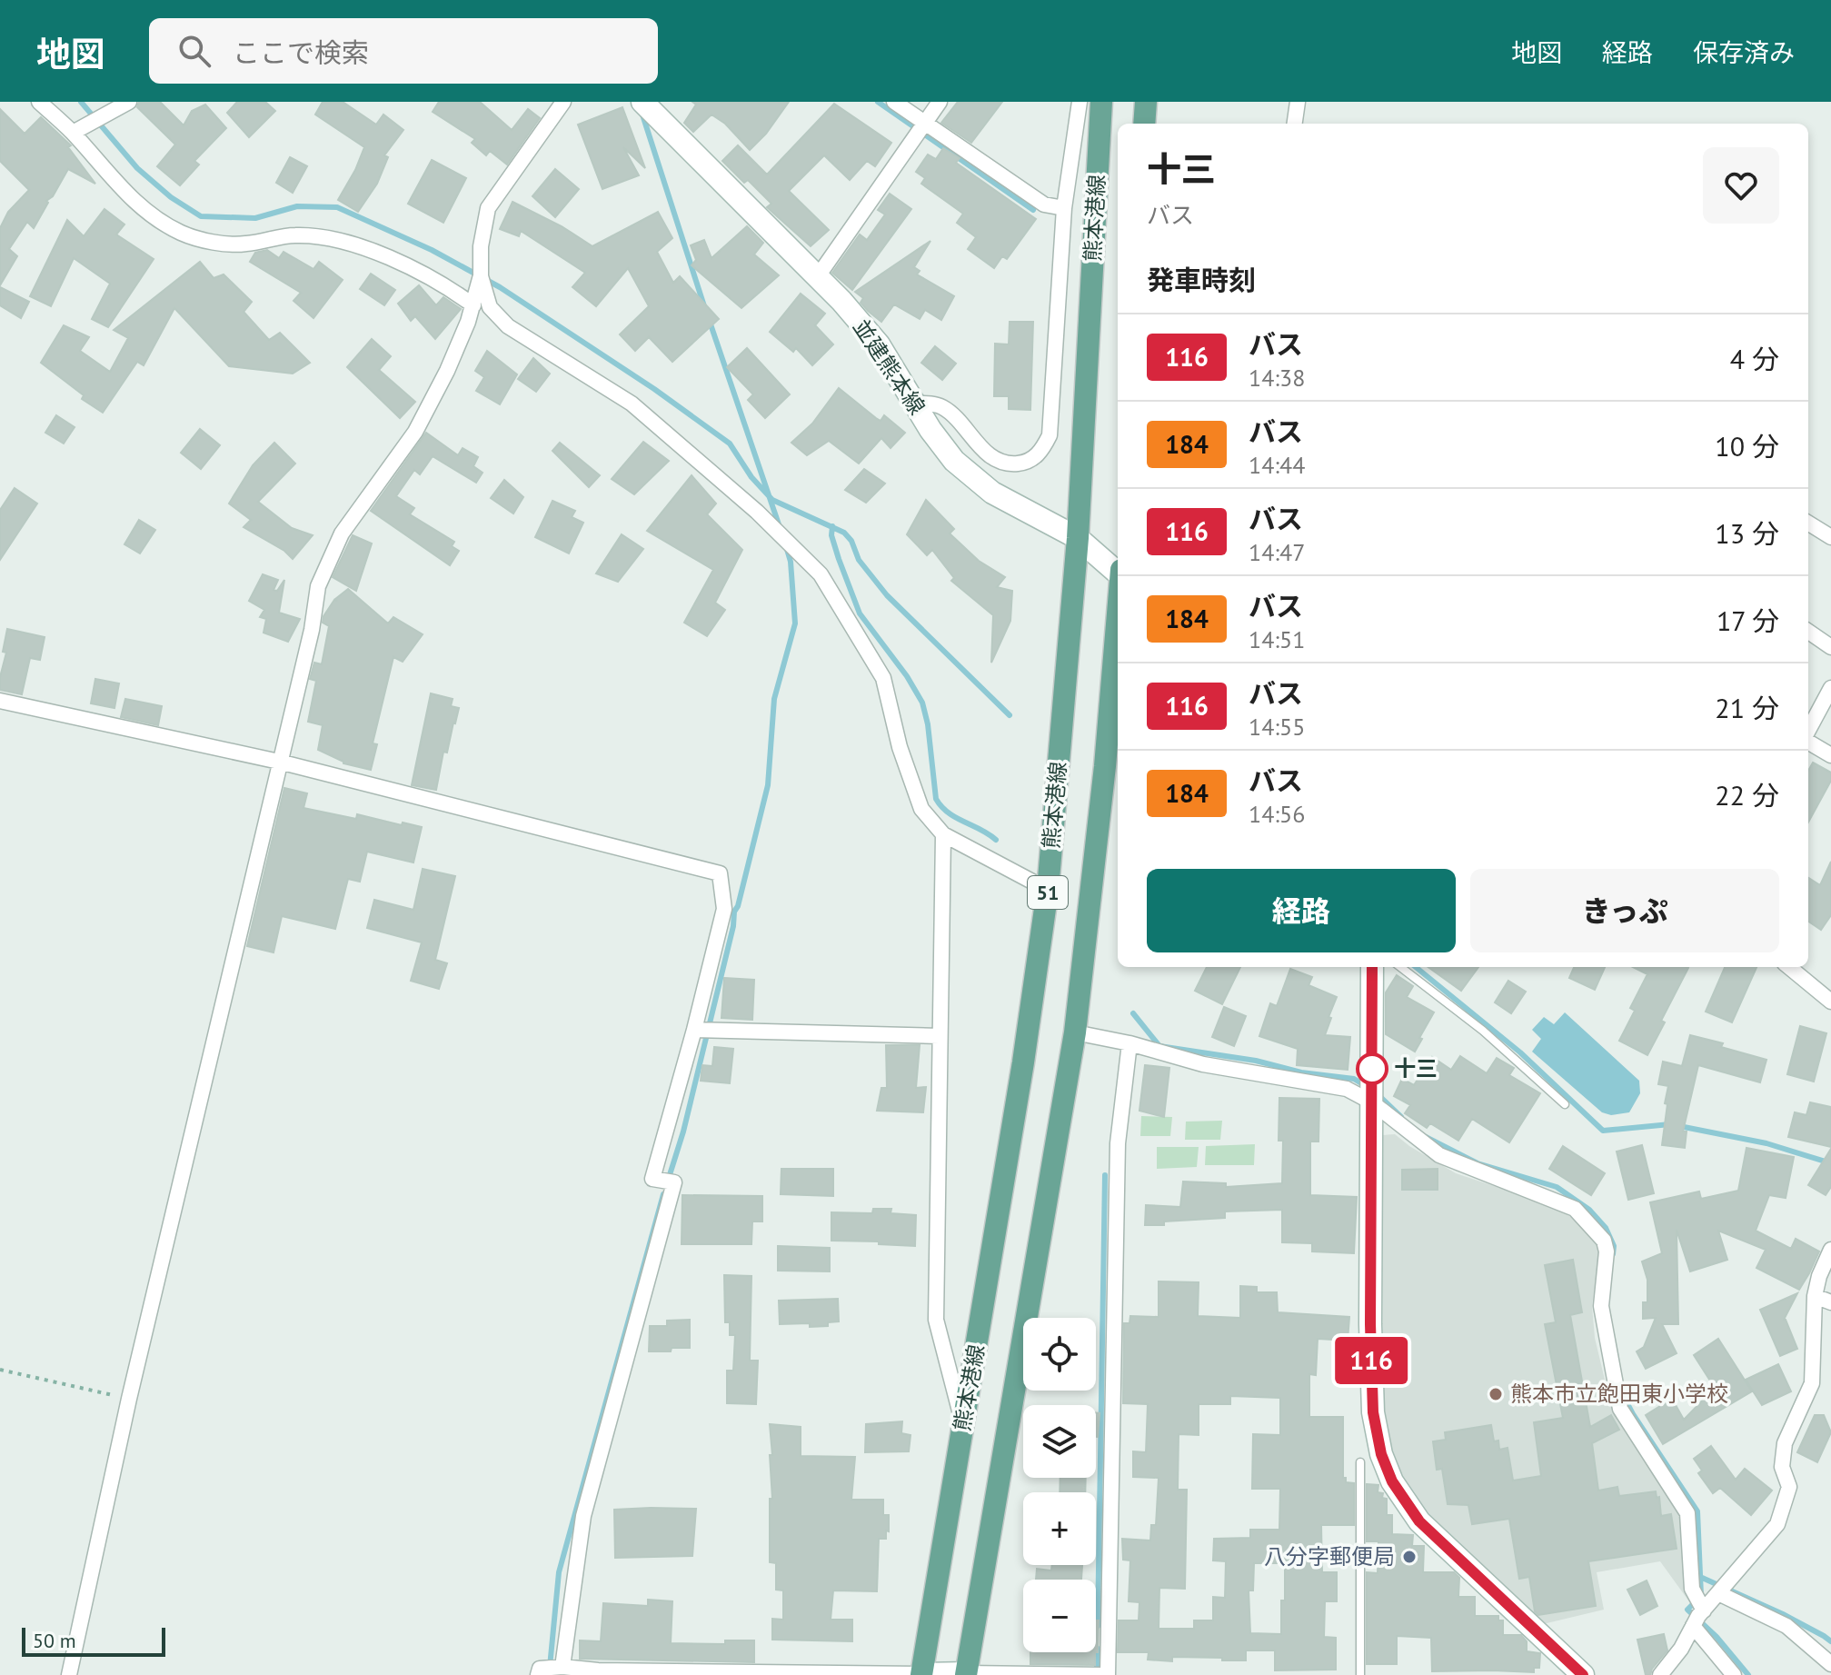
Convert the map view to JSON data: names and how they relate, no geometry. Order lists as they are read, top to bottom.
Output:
{
  "streets": {
    "main road": ["熊本港線", "並建熊本線", "51"]
  },
  "crossings": [
    ["熊本港線", "並建熊本線"]
  ],
  "places": ["十三", "熊本市立飽田東小学校", "八分字郵便局"],
  "lines": ["bus line 116"],
  "scale_bar": "50 m",
  "page": {
    "header": "地図",
    "search": "ここで検索",
    "nav": ["地図", "経路", "保存済み"],
    "on_map": "116",
    "heading": [
      ["十三", "バス"],
      "発車時刻"
    ],
    "list": [
      {
        "mark": "116",
        "name": "バス",
        "note": "14:38",
        "value": "4 分"
      },
      {
        "mark": "184",
        "name": "バス",
        "note": "14:44",
        "value": "10 分"
      },
      {
        "mark": "116",
        "name": "バス",
        "note": "14:47",
        "value": "13 分"
      },
      {
        "mark": "184",
        "name": "バス",
        "note": "14:51",
        "value": "17 分"
      },
      {
        "mark": "116",
        "name": "バス",
        "note": "14:55",
        "value": "21 分"
      },
      {
        "mark": "184",
        "name": "バス",
        "note": "14:56",
        "value": "22 分"
      }
    ],
    "buttons": ["経路", "きっぷ"],
    "map_buttons": ["+", "−"],
    "scale": "50 m"
  }
}
